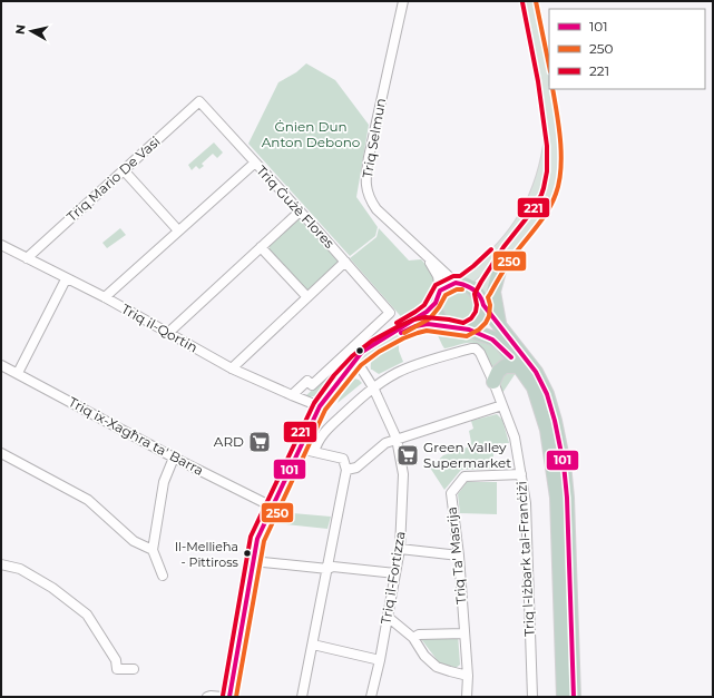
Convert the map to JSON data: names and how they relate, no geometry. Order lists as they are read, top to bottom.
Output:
{
  "streets": {
    "street": [
      "Triq Selmun",
      "Triq Mario De Vasi",
      "Triq Ġużè Flores",
      "Triq il-Qortin",
      "Triq ix-Xagħra ta' Barra",
      "Triq Ta' Masrija",
      "Triq l-Iżbark tal-Franċiżi",
      "Triq il-Fortizza"
    ]
  },
  "crossings": [
    ["Triq Mario De Vasi", "Triq Ġużè Flores"],
    ["Triq Mario De Vasi", "Triq il-Qortin"],
    ["Triq Ġużè Flores", "Triq il-Qortin"],
    ["Triq Ta' Masrija", "Triq l-Iżbark tal-Franċiżi"],
    ["Triq l-Iżbark tal-Franċiżi", "Triq il-Fortizza"]
  ],
  "parks": ["Ġnien Dun Anton Debono"],
  "places": {
    "supermarket": ["ARD", "Green Valley Supermarket"],
    "other": ["Il-Mellieħa - Pittiross"]
  },
  "lines": ["transit line 250", "transit line 221", "transit line 101"],
  "legend": ["101", "250", "221"],
  "north": "left"
}
